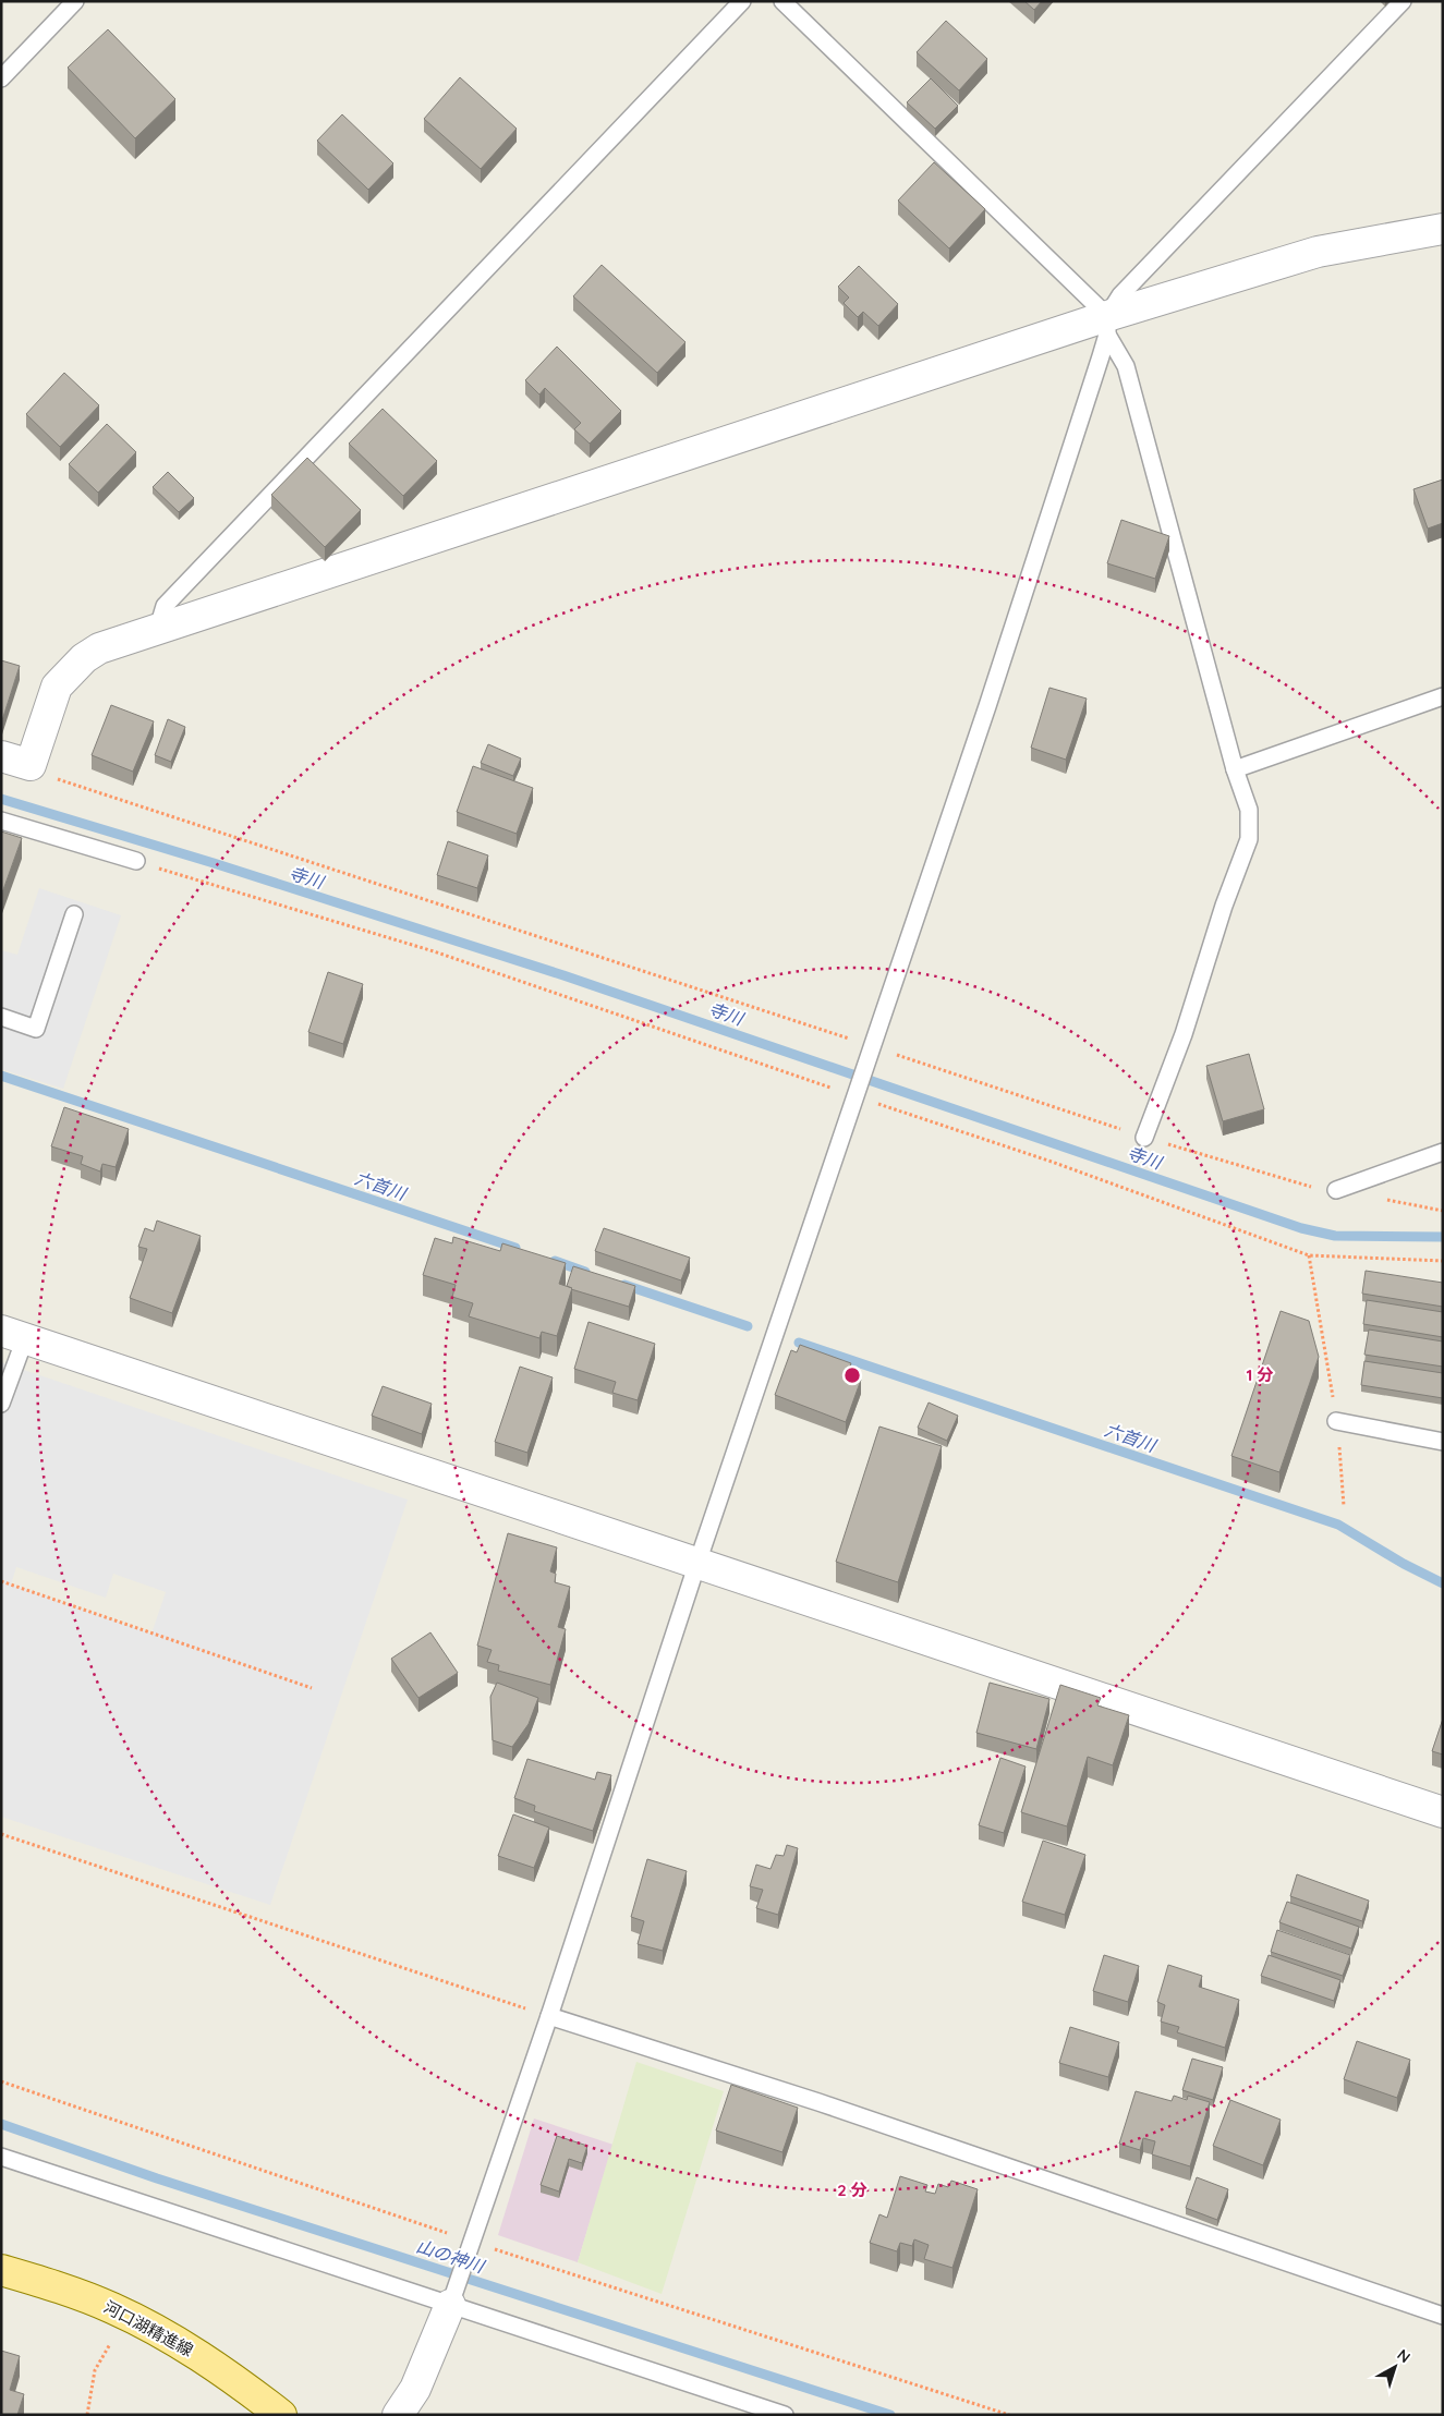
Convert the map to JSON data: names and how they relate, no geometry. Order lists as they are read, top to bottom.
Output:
{
  "streets": {
    "main road": ["河口湖精進線"]
  },
  "water": ["寺川", "六首川", "山の神川"],
  "north": "top right",
  "rings": ["1 分", "2 分"]
}
